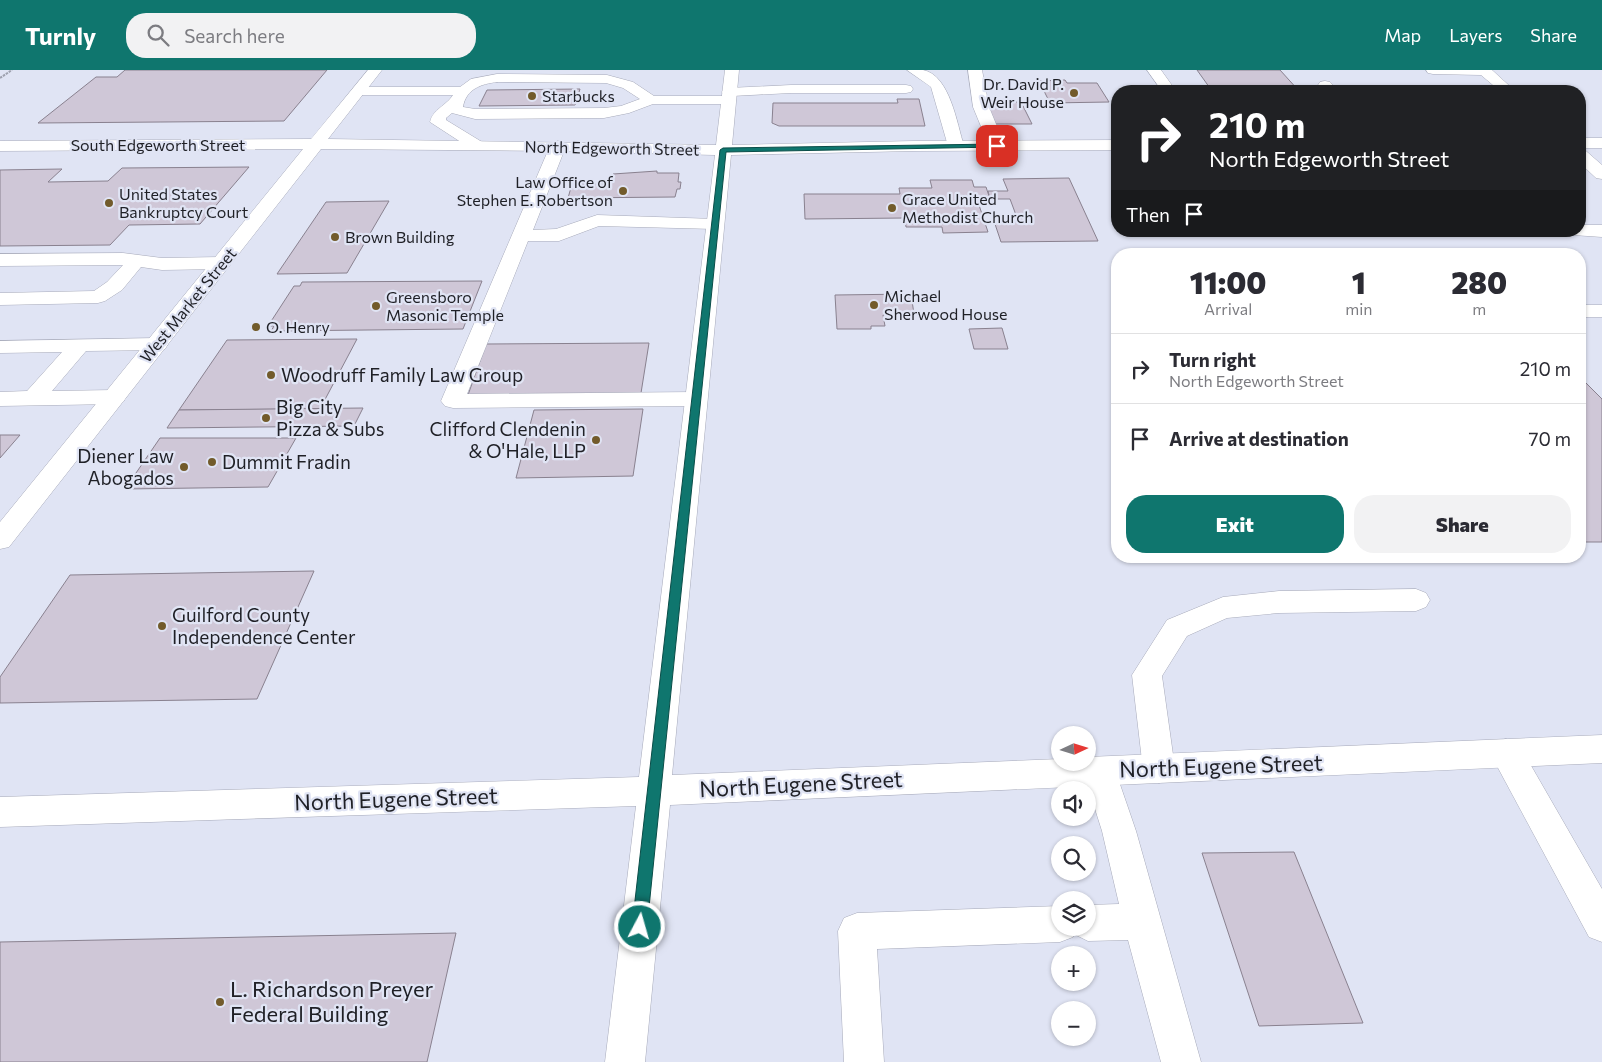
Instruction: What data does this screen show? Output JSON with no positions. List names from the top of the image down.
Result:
{
  "streets": {
    "main road": [
      "South Edgeworth Street",
      "North Edgeworth Street",
      "West Market Street",
      "North Eugene Street"
    ]
  },
  "crossings": [
    ["South Edgeworth Street", "North Edgeworth Street"],
    ["South Edgeworth Street", "West Market Street"],
    ["North Edgeworth Street", "West Market Street"]
  ],
  "places": [
    "Dr. David P. Weir House",
    "Starbucks",
    "Law Office of Stephen E. Robertson",
    "United States Bankruptcy Court",
    "Grace United Methodist Church",
    "Brown Building",
    "Michael Sherwood House",
    "Greensboro Masonic Temple",
    "O. Henry",
    "Woodruff Family Law Group",
    "Big City Pizza & Subs",
    "Clifford Clendenin & O'Hale, LLP",
    "Dummit Fradin",
    "Diener Law Abogados",
    "Guilford County Independence Center",
    "L. Richardson Preyer Federal Building"
  ],
  "north": "right",
  "page": {
    "header": "Turnly",
    "search": "Search here",
    "nav": ["Map", "Layers", "Share"],
    "turn": ["210 m", "North Edgeworth Street"],
    "then": "Then",
    "eta": [
      "11:00",
      "Arrival",
      "1",
      "min",
      "280",
      "m"
    ],
    "list": [
      {
        "name": "Turn right",
        "note": "North Edgeworth Street",
        "value": "210 m"
      },
      {
        "name": "Arrive at destination",
        "value": "70 m"
      }
    ],
    "buttons": ["Exit", "Share"],
    "map_buttons": ["+", "−"]
  }
}
